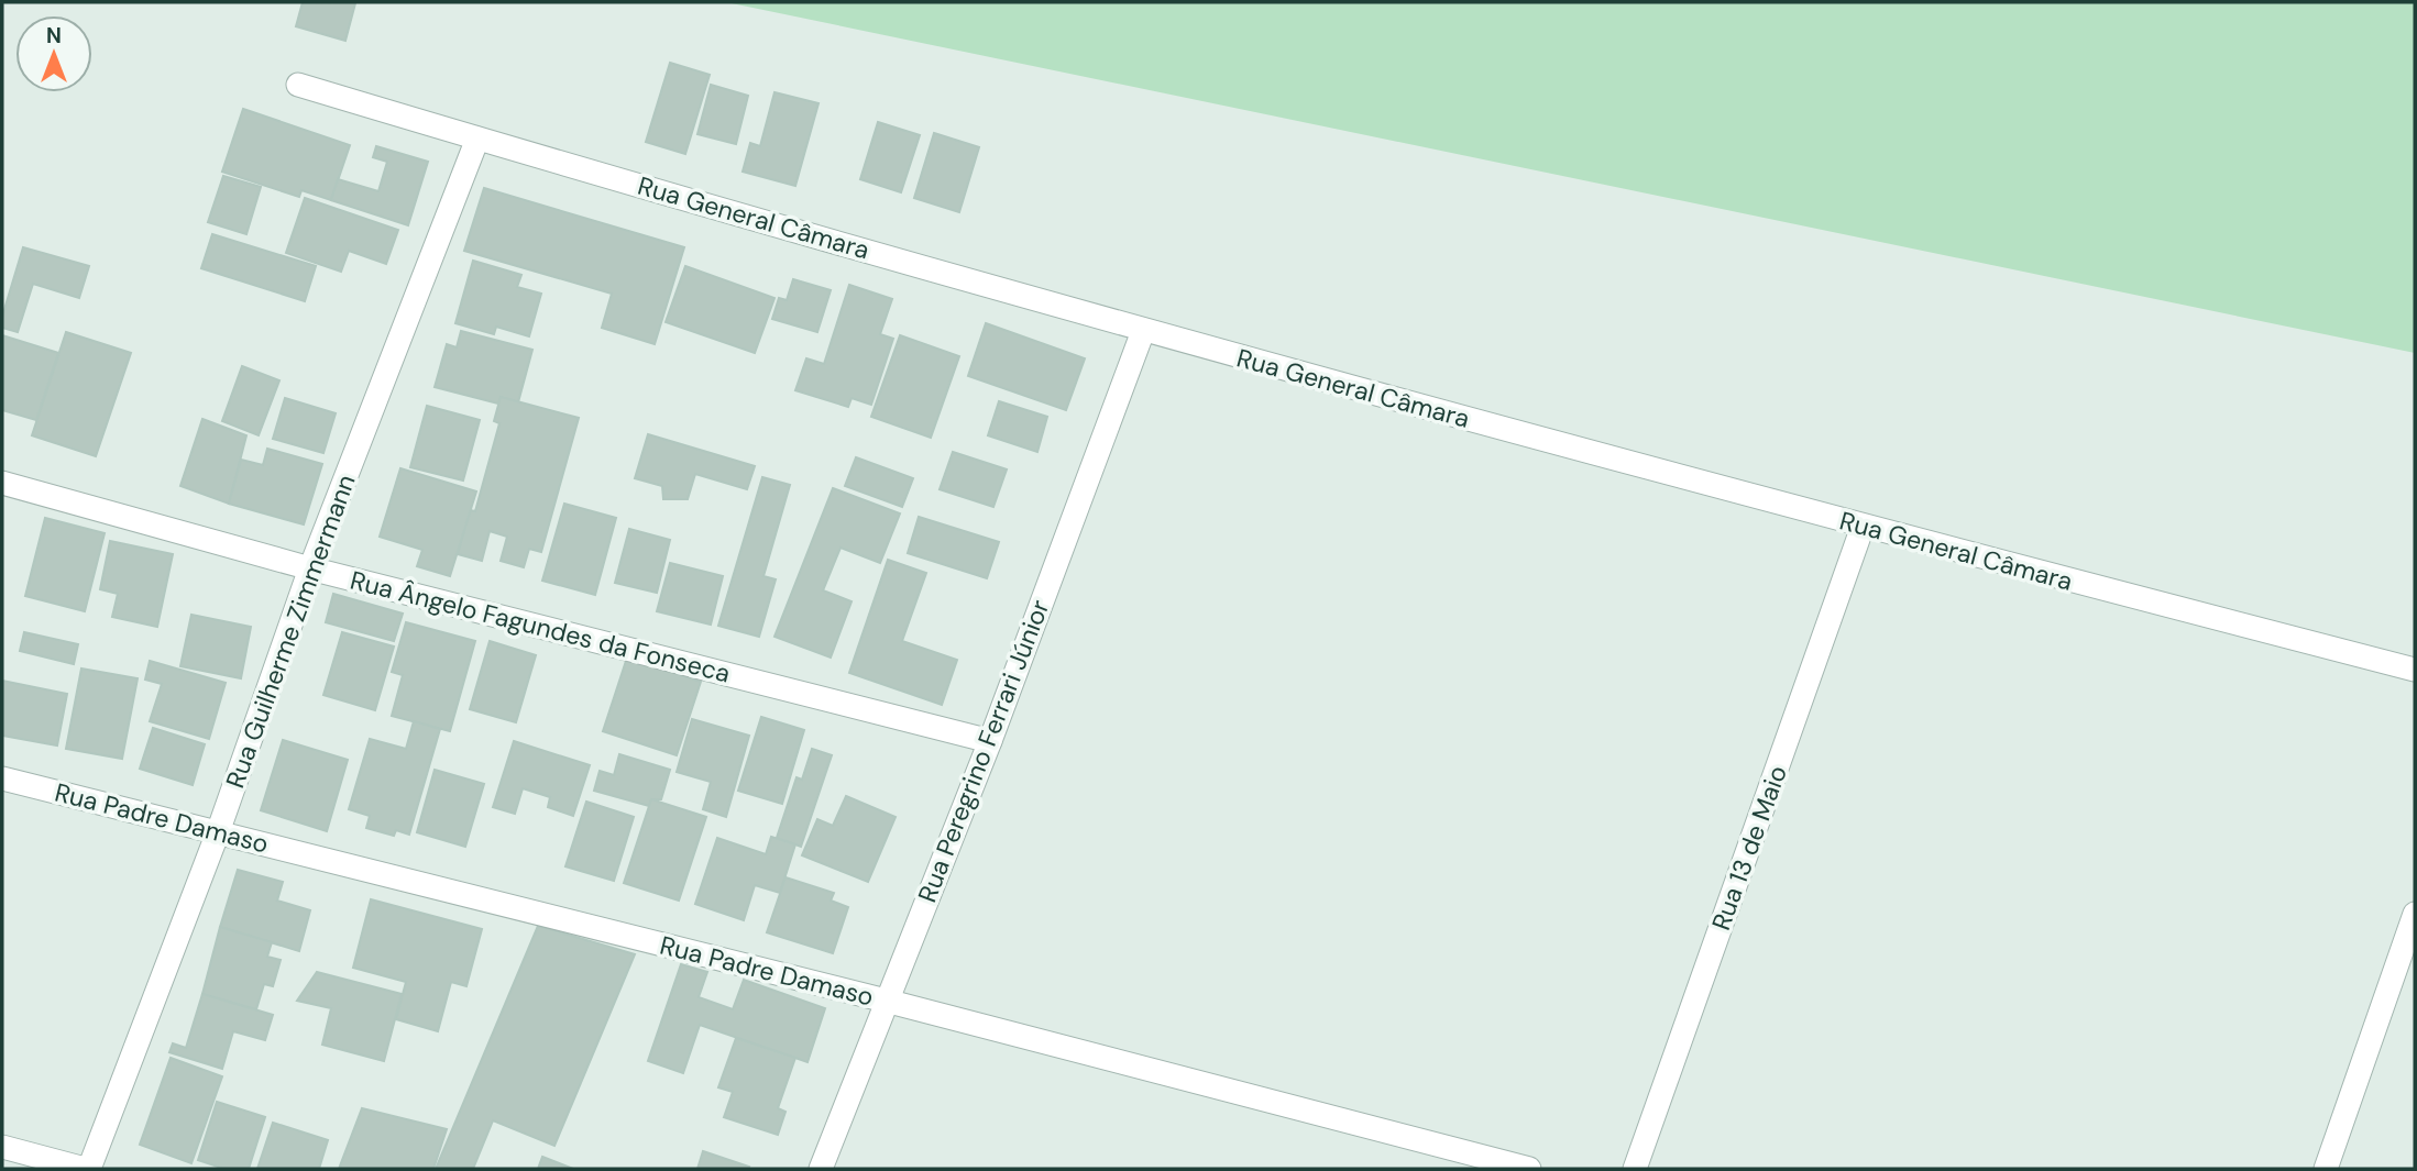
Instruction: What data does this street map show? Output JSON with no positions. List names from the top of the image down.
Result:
{
  "streets": {
    "street": [
      "Rua General Câmara",
      "Rua Ângelo Fagundes da Fonseca",
      "Rua Guilherme Zimmermann",
      "Rua Peregrino Ferrari Júnior",
      "Rua Padre Damaso",
      "Rua 13 de Maio"
    ]
  },
  "crossings": [
    ["Rua General Câmara", "Rua Guilherme Zimmermann"],
    ["Rua General Câmara", "Rua Peregrino Ferrari Júnior"],
    ["Rua General Câmara", "Rua 13 de Maio"],
    ["Rua Ângelo Fagundes da Fonseca", "Rua Guilherme Zimmermann"],
    ["Rua Ângelo Fagundes da Fonseca", "Rua Peregrino Ferrari Júnior"],
    ["Rua Guilherme Zimmermann", "Rua Padre Damaso"],
    ["Rua Peregrino Ferrari Júnior", "Rua Padre Damaso"]
  ],
  "north": "top"
}
